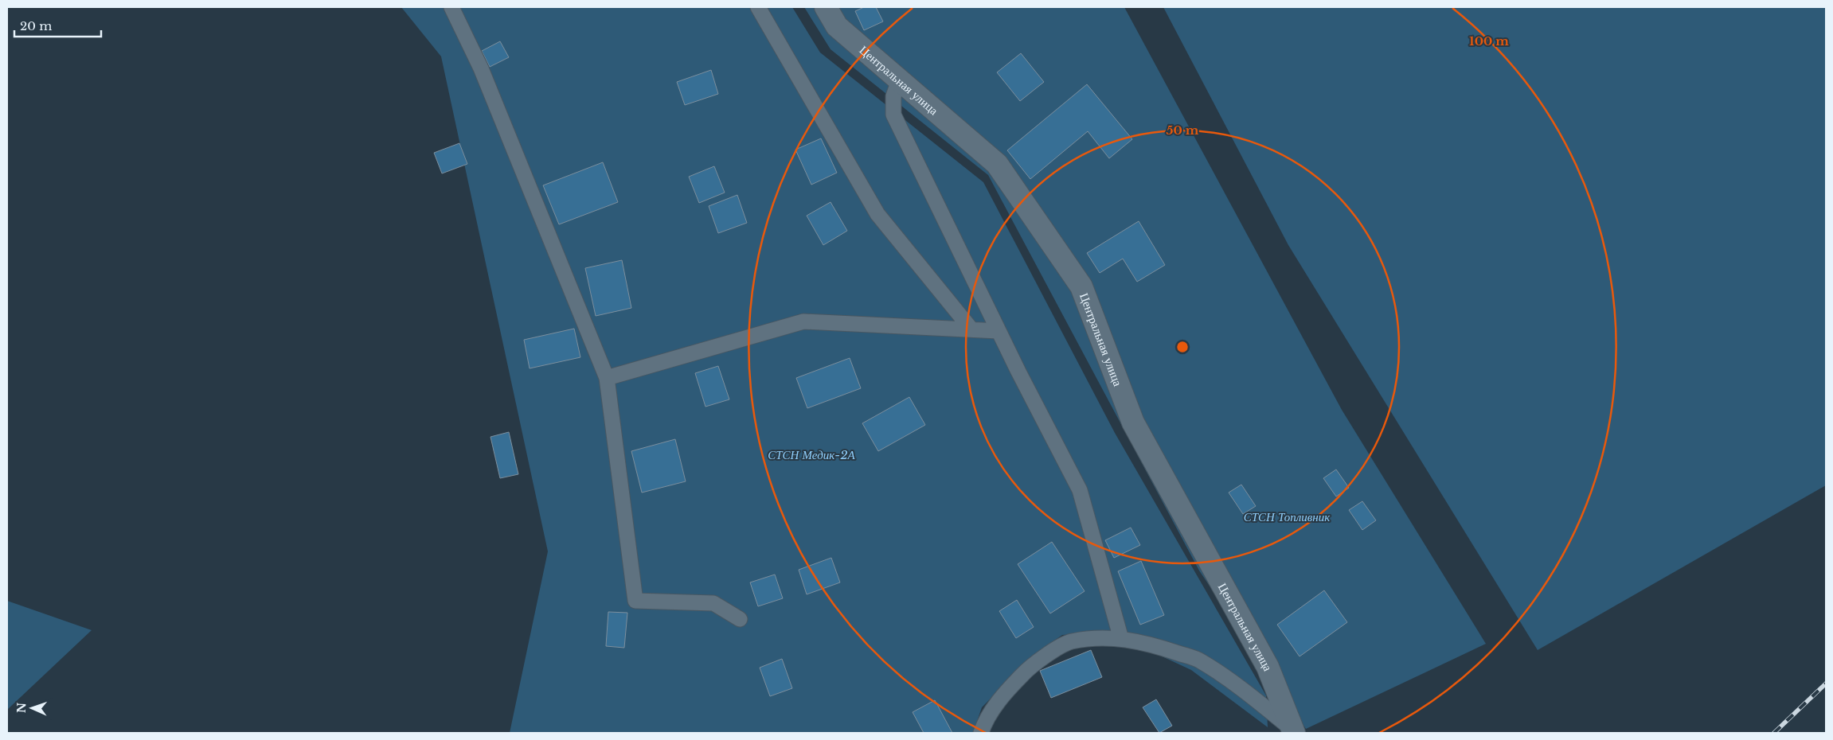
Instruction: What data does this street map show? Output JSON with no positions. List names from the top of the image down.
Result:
{
  "streets": {
    "street": ["Центральная улица"]
  },
  "parks": ["СТСН Медик-2А", "СТСН Топливник"],
  "scale_bar": "20 m",
  "north": "left",
  "rings": ["100 m", "50 m"]
}
